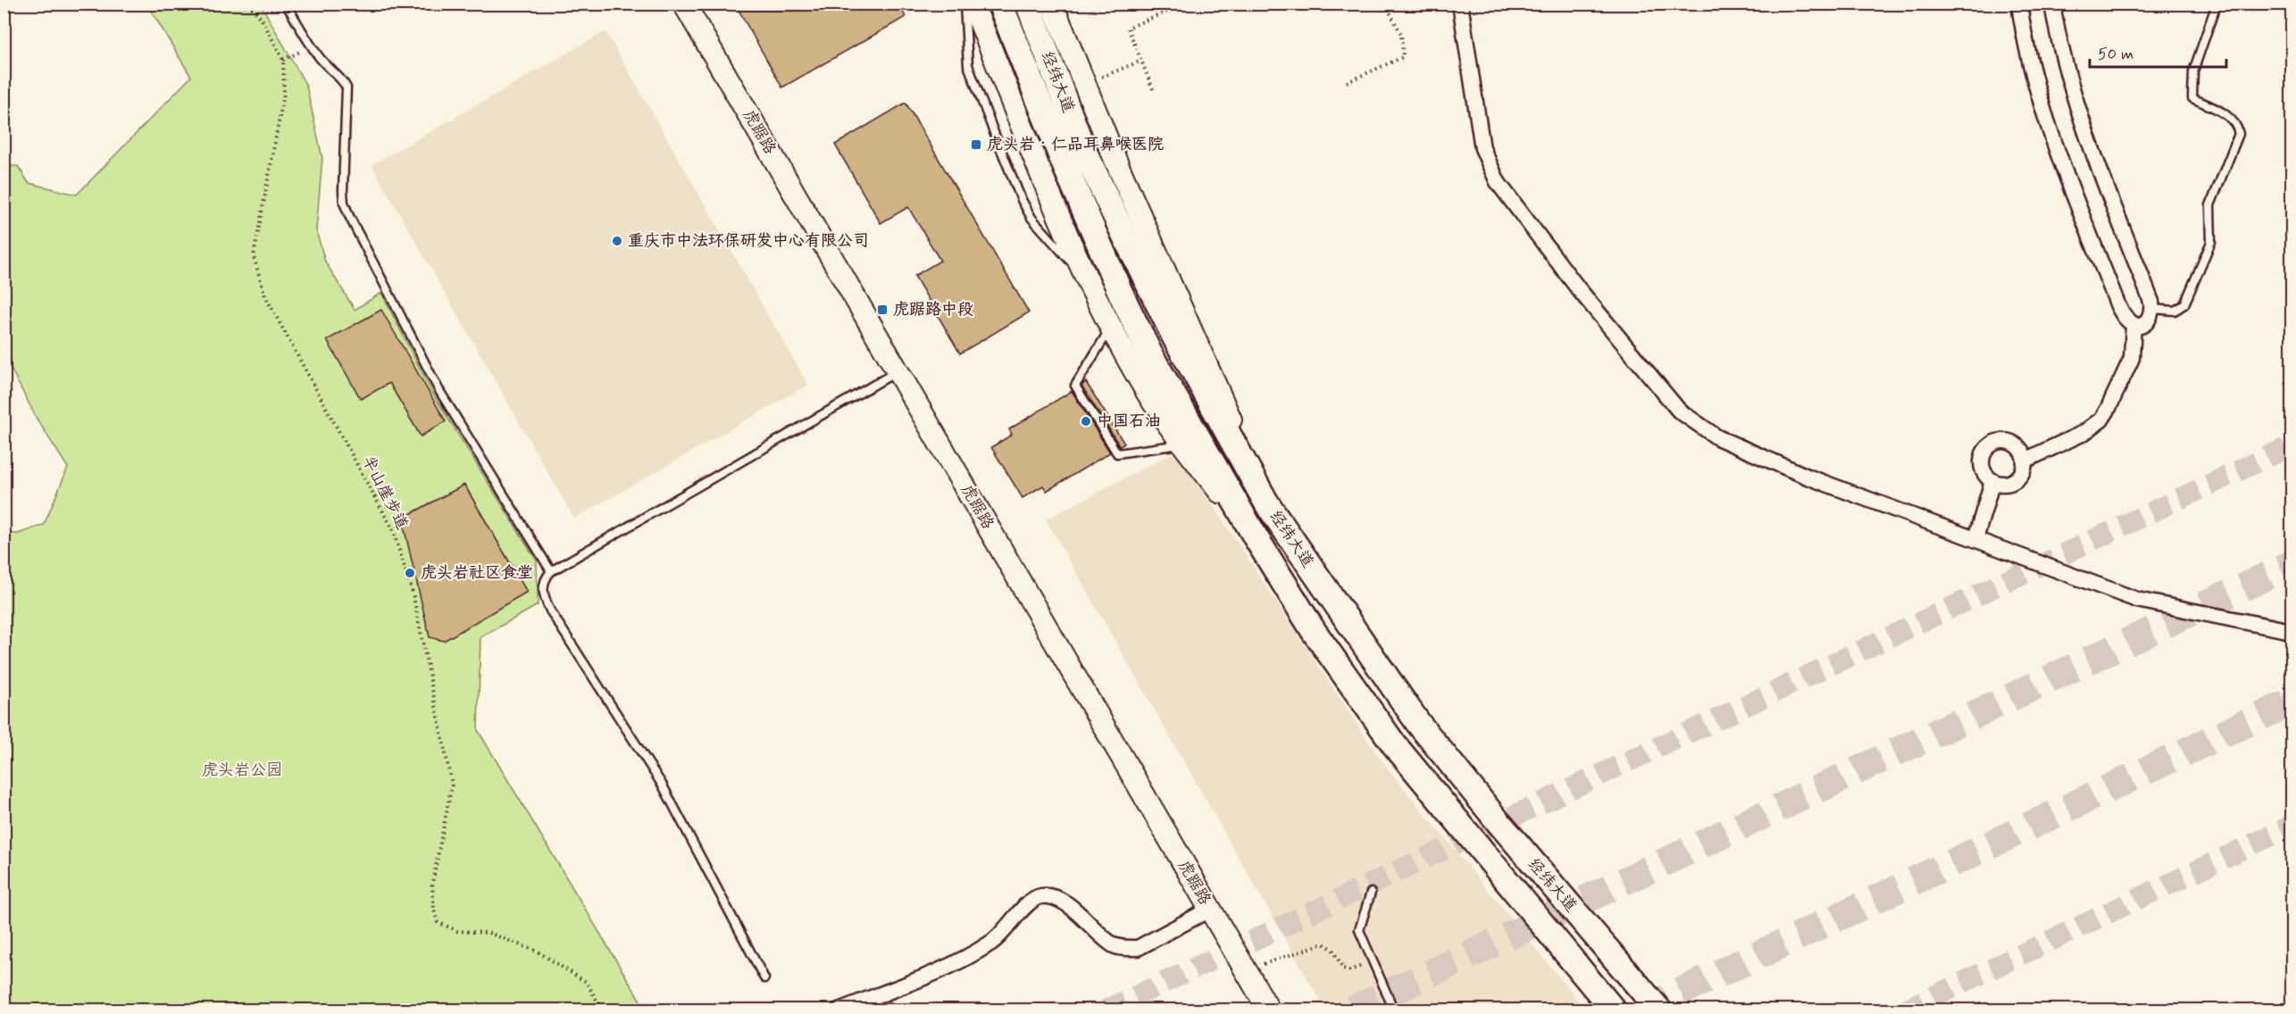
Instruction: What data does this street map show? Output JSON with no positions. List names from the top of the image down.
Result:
{
  "streets": {
    "main road": ["经纬大道"],
    "street": ["虎踞路"],
    "path": ["半山崖步道"]
  },
  "parks": ["虎头岩公园"],
  "places": {
    "transit": ["虎头岩‧仁品耳鼻喉医院", "虎踞路中段"],
    "other": ["重庆市中法环保研发中心有限公司", "中国石油", "虎头岩社区食堂"]
  },
  "scale_bar": "50 m"
}
